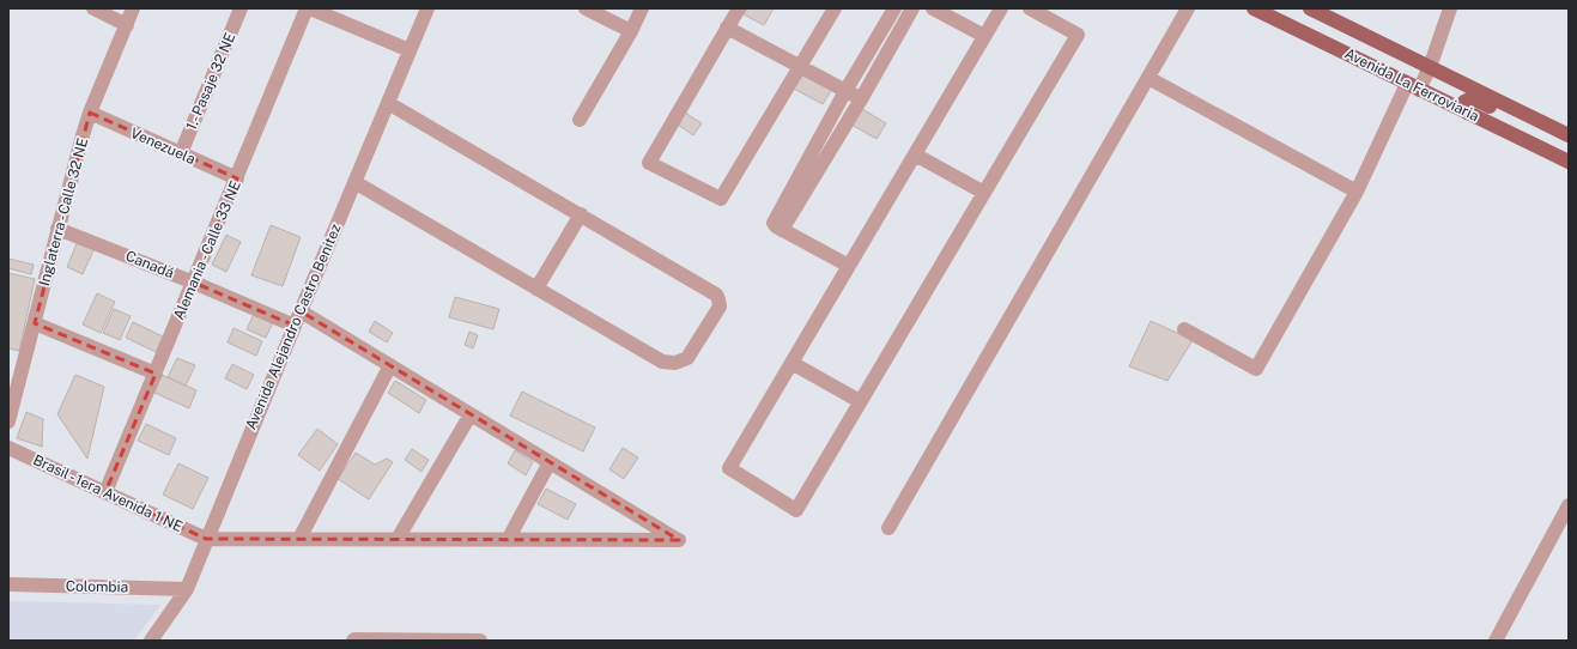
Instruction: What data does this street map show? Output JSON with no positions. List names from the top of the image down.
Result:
{
  "streets": {
    "main road": ["Avenida La Ferroviaria"],
    "street": [
      "1.- Pasaje 32 NE",
      "Venezuela",
      "Inglaterra - Calle 32 NE",
      "Alemania - Calle 33 NE",
      "Canadá",
      "Avenida Alejandro Castro Benitez",
      "Brasil - 1era Avenida 1 NE",
      "Colombia"
    ]
  },
  "crossings": [
    ["1.- Pasaje 32 NE", "Venezuela"],
    ["Venezuela", "Inglaterra - Calle 32 NE"],
    ["Venezuela", "Alemania - Calle 33 NE"],
    ["Inglaterra - Calle 32 NE", "Canadá"],
    ["Alemania - Calle 33 NE", "Canadá"],
    ["Alemania - Calle 33 NE", "Brasil - 1era Avenida 1 NE"],
    ["Canadá", "Avenida Alejandro Castro Benitez"],
    ["Avenida Alejandro Castro Benitez", "Brasil - 1era Avenida 1 NE"],
    ["Avenida Alejandro Castro Benitez", "Colombia"]
  ]
}
